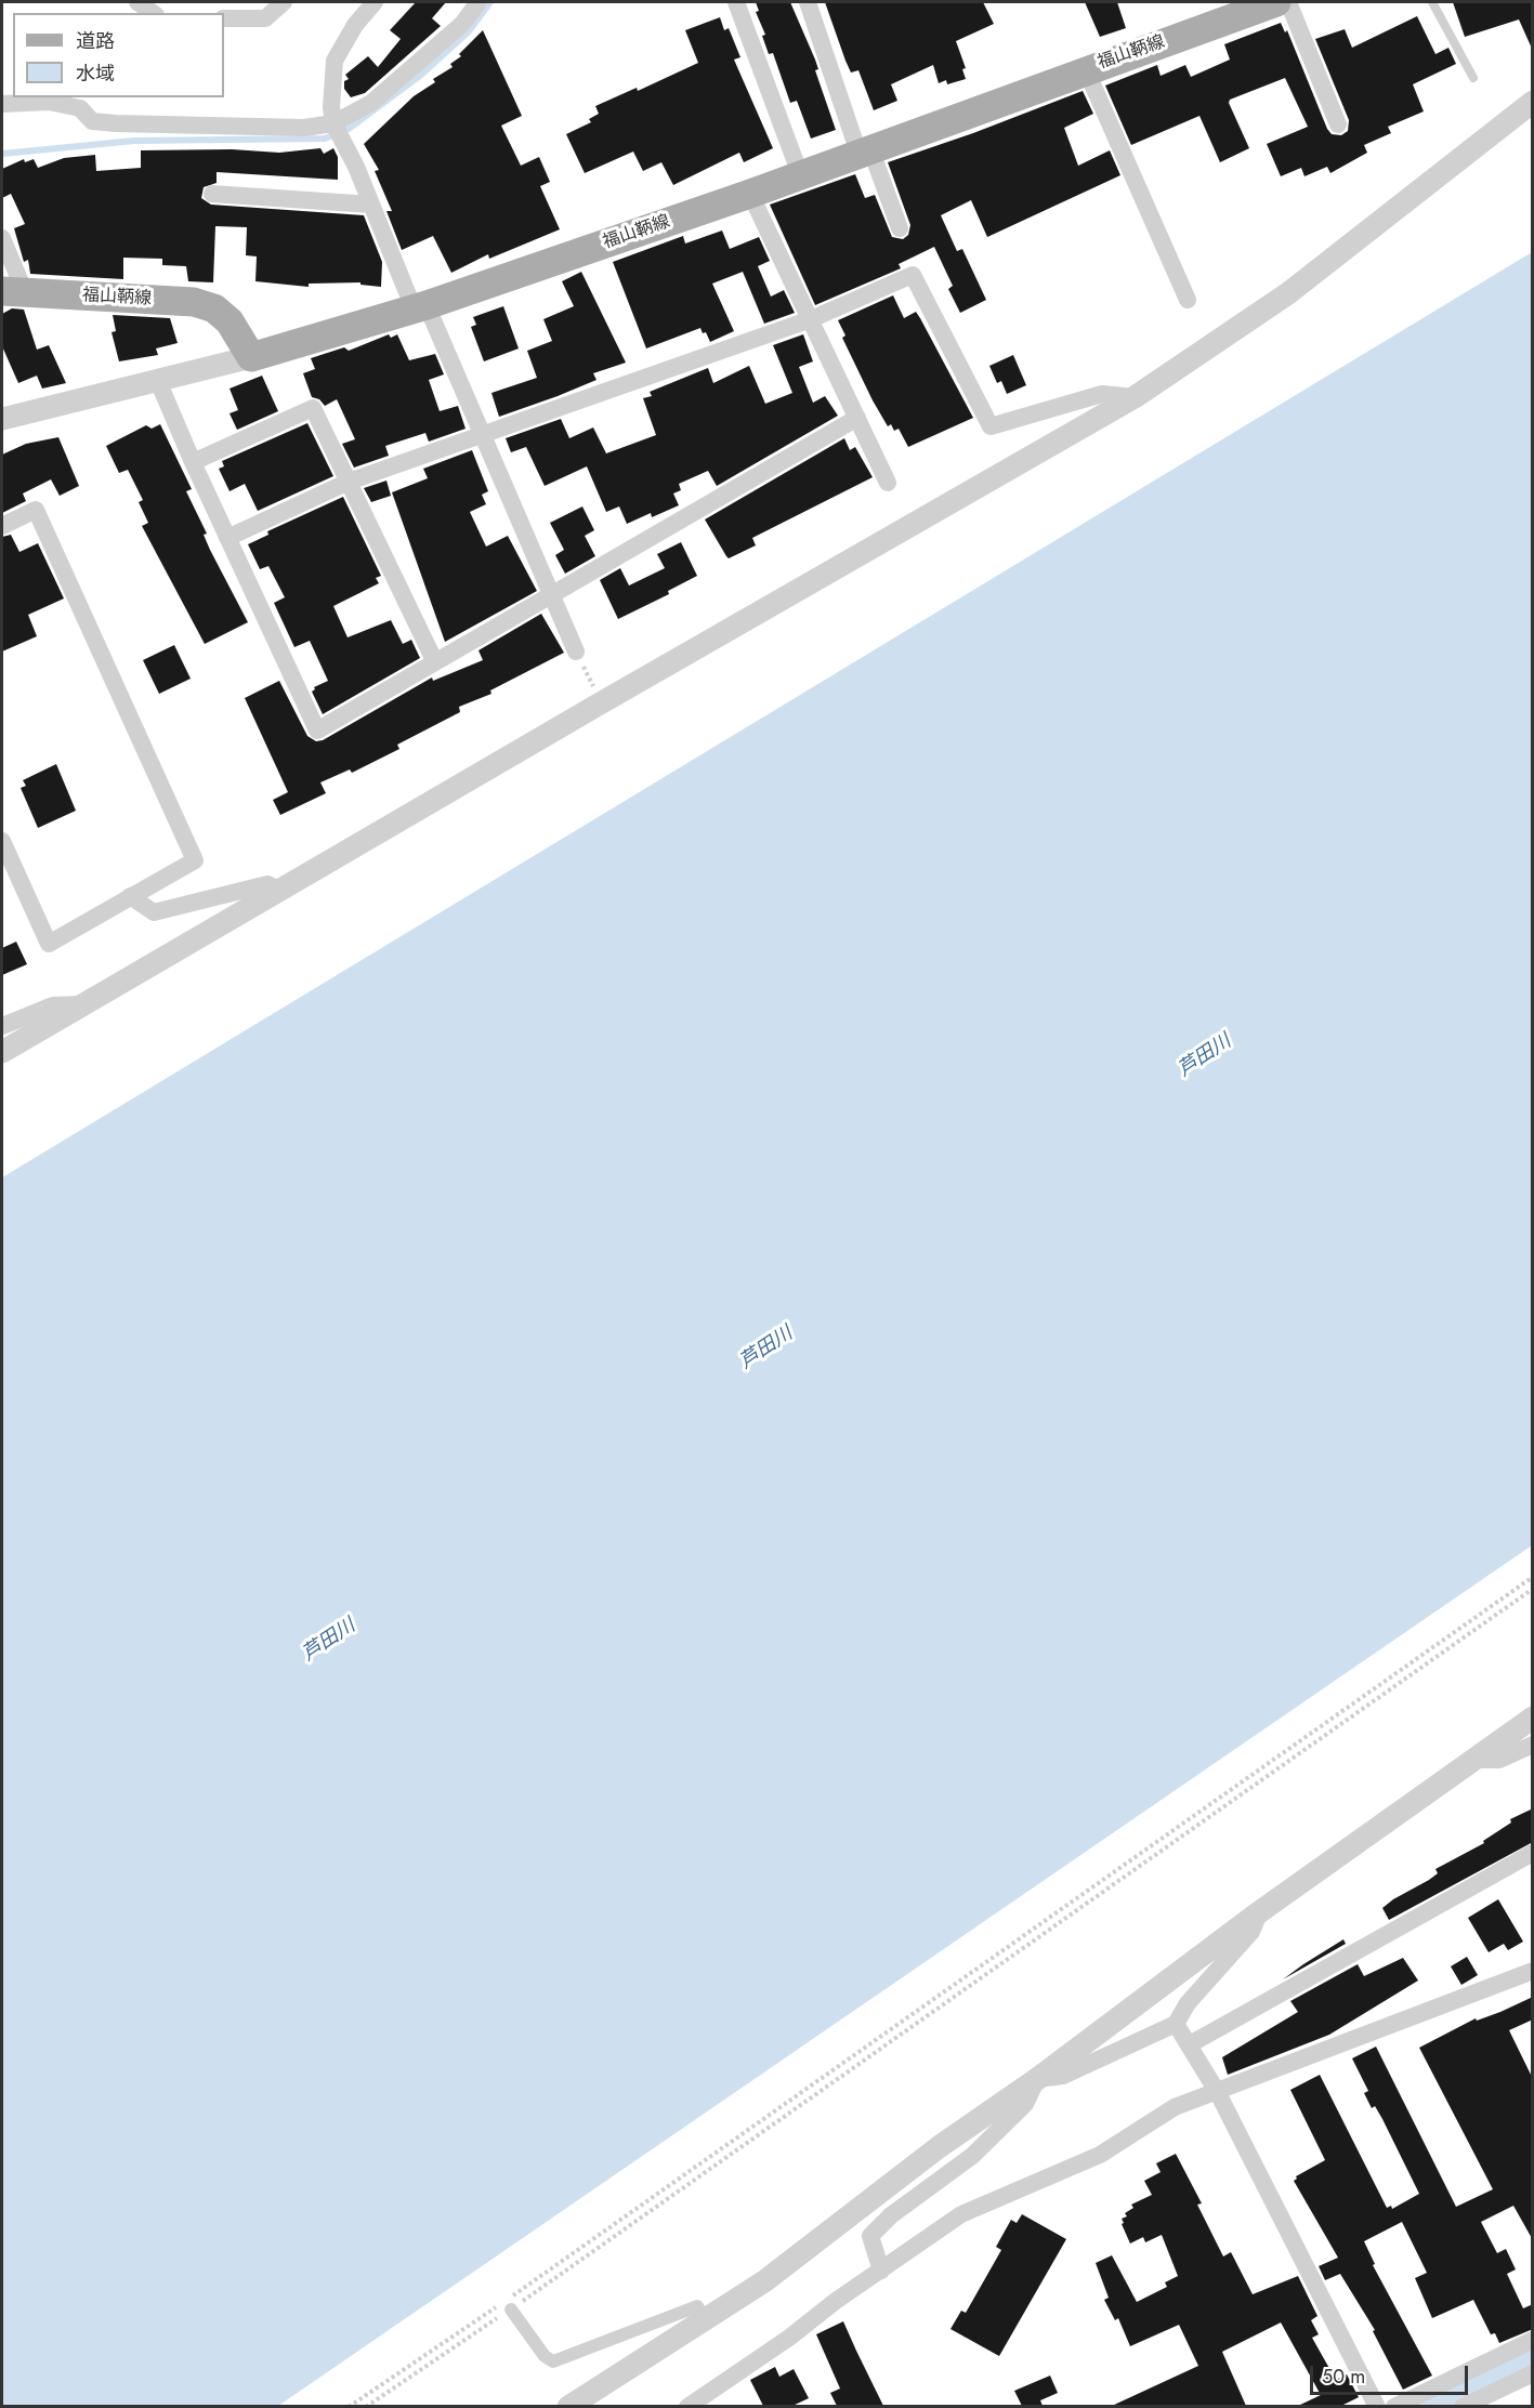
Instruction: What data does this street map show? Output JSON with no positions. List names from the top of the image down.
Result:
{
  "streets": {
    "main road": ["福山鞆線"]
  },
  "water": ["芦田川"],
  "legend": ["道路", "水域"],
  "scale_bar": "50 m"
}
